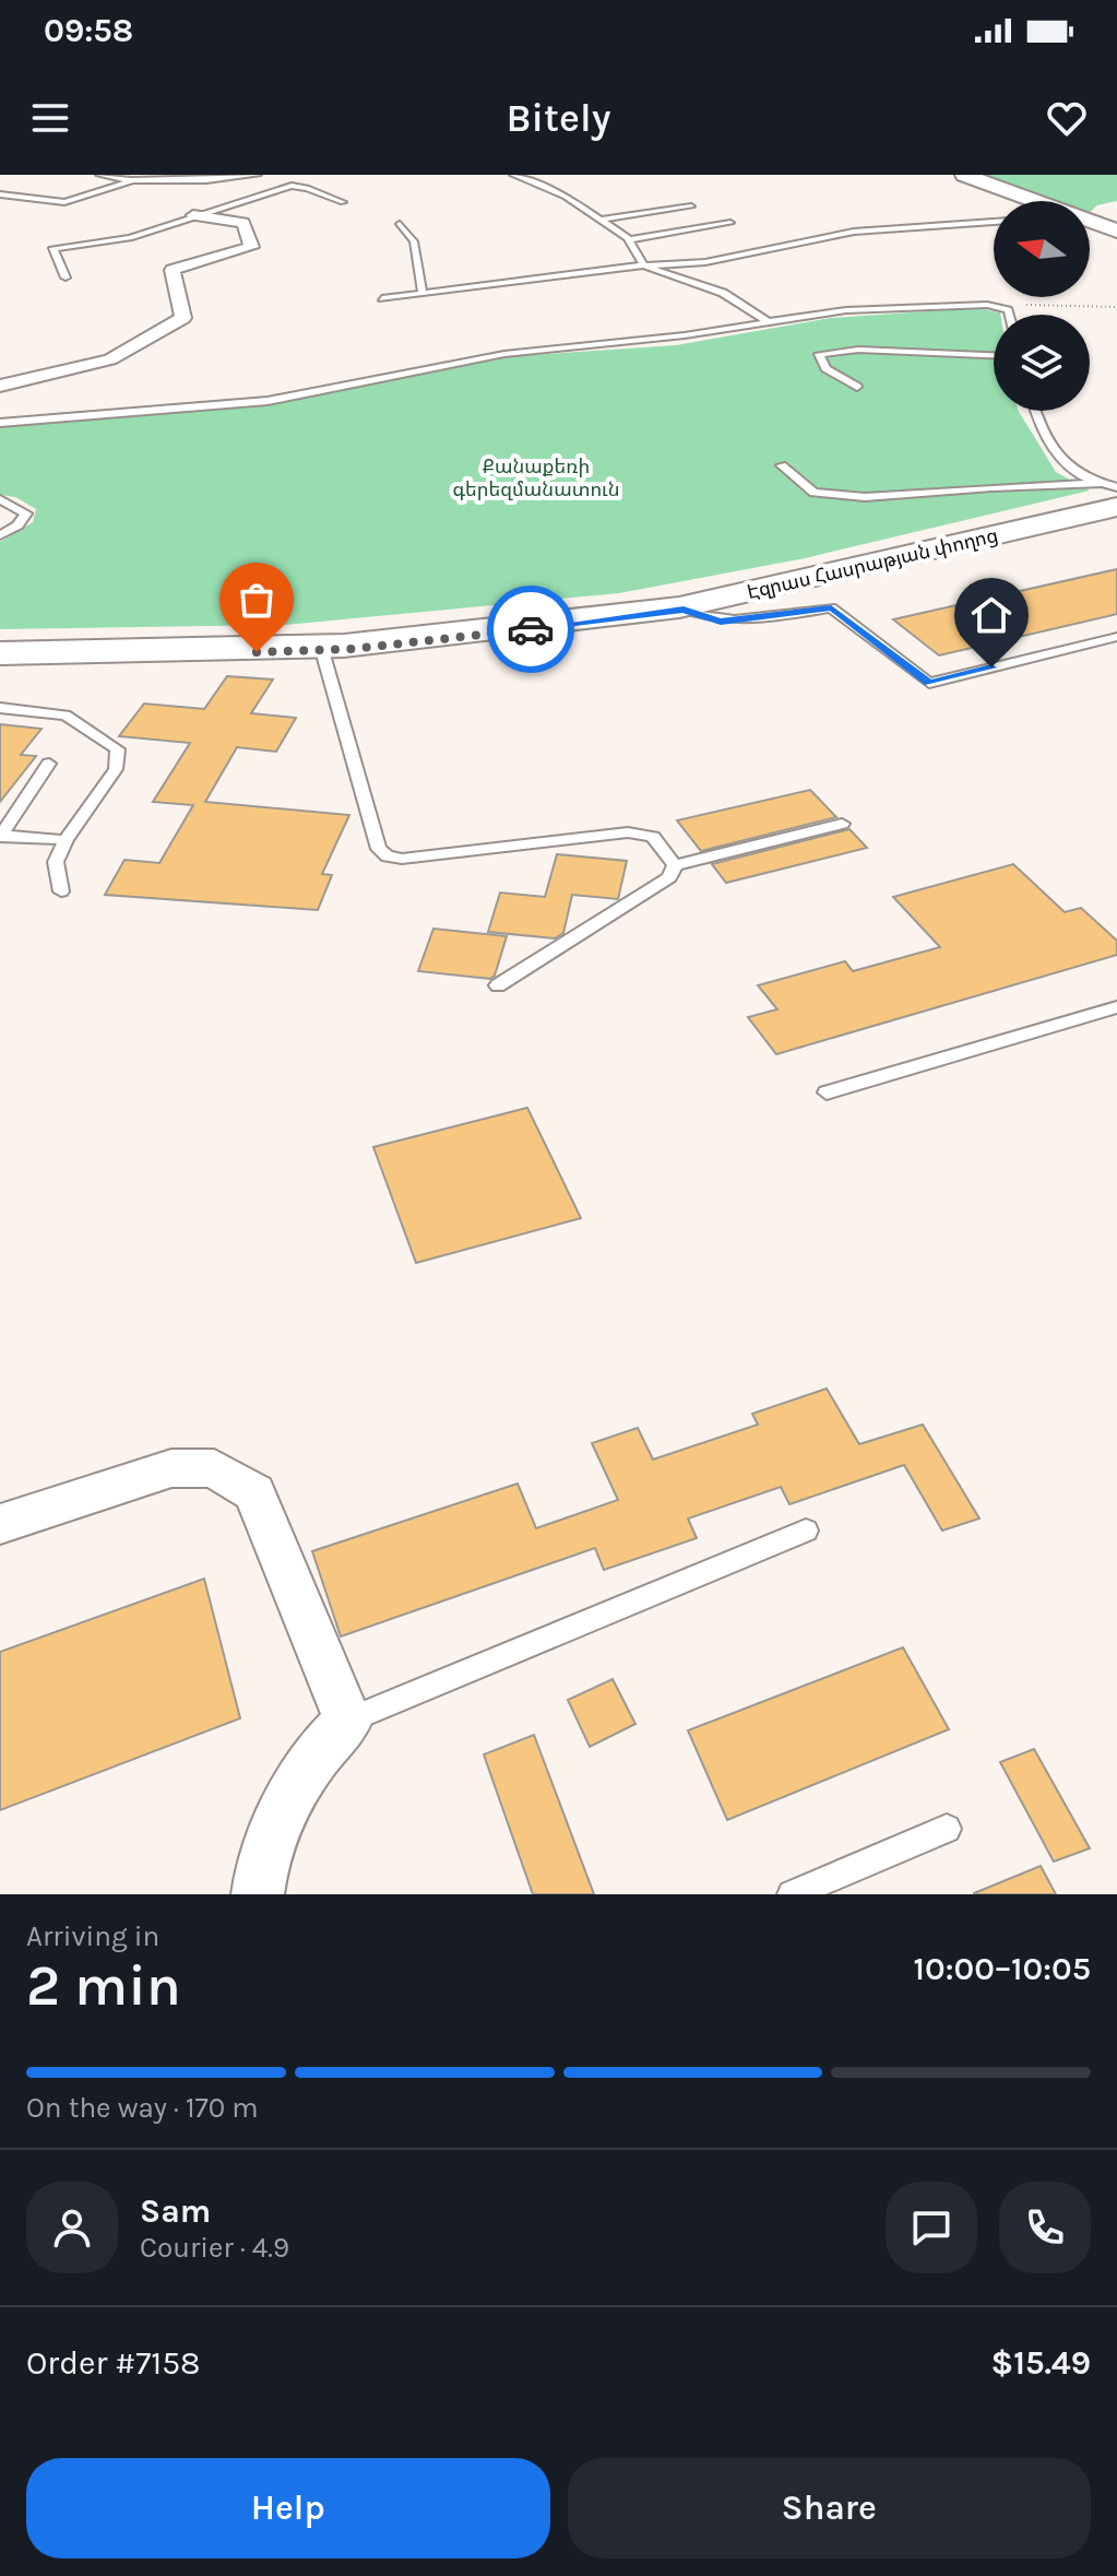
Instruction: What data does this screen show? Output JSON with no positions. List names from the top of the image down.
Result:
{
  "streets": {
    "street": ["Էզրաս Հասրաթյան փողոց"]
  },
  "parks": ["Քանաքեռի գերեզմանատուն"],
  "north": "left",
  "page": {
    "status": "09:58",
    "header": "Bitely",
    "heading": ["2 min", "Arriving in", "10:00–10:05"],
    "panel": [
      "Sam",
      "Courier · 4.9",
      "Order #7158",
      "$15.49"
    ],
    "bar": "On the way · 170 m",
    "buttons": ["Help", "Share"]
  }
}
